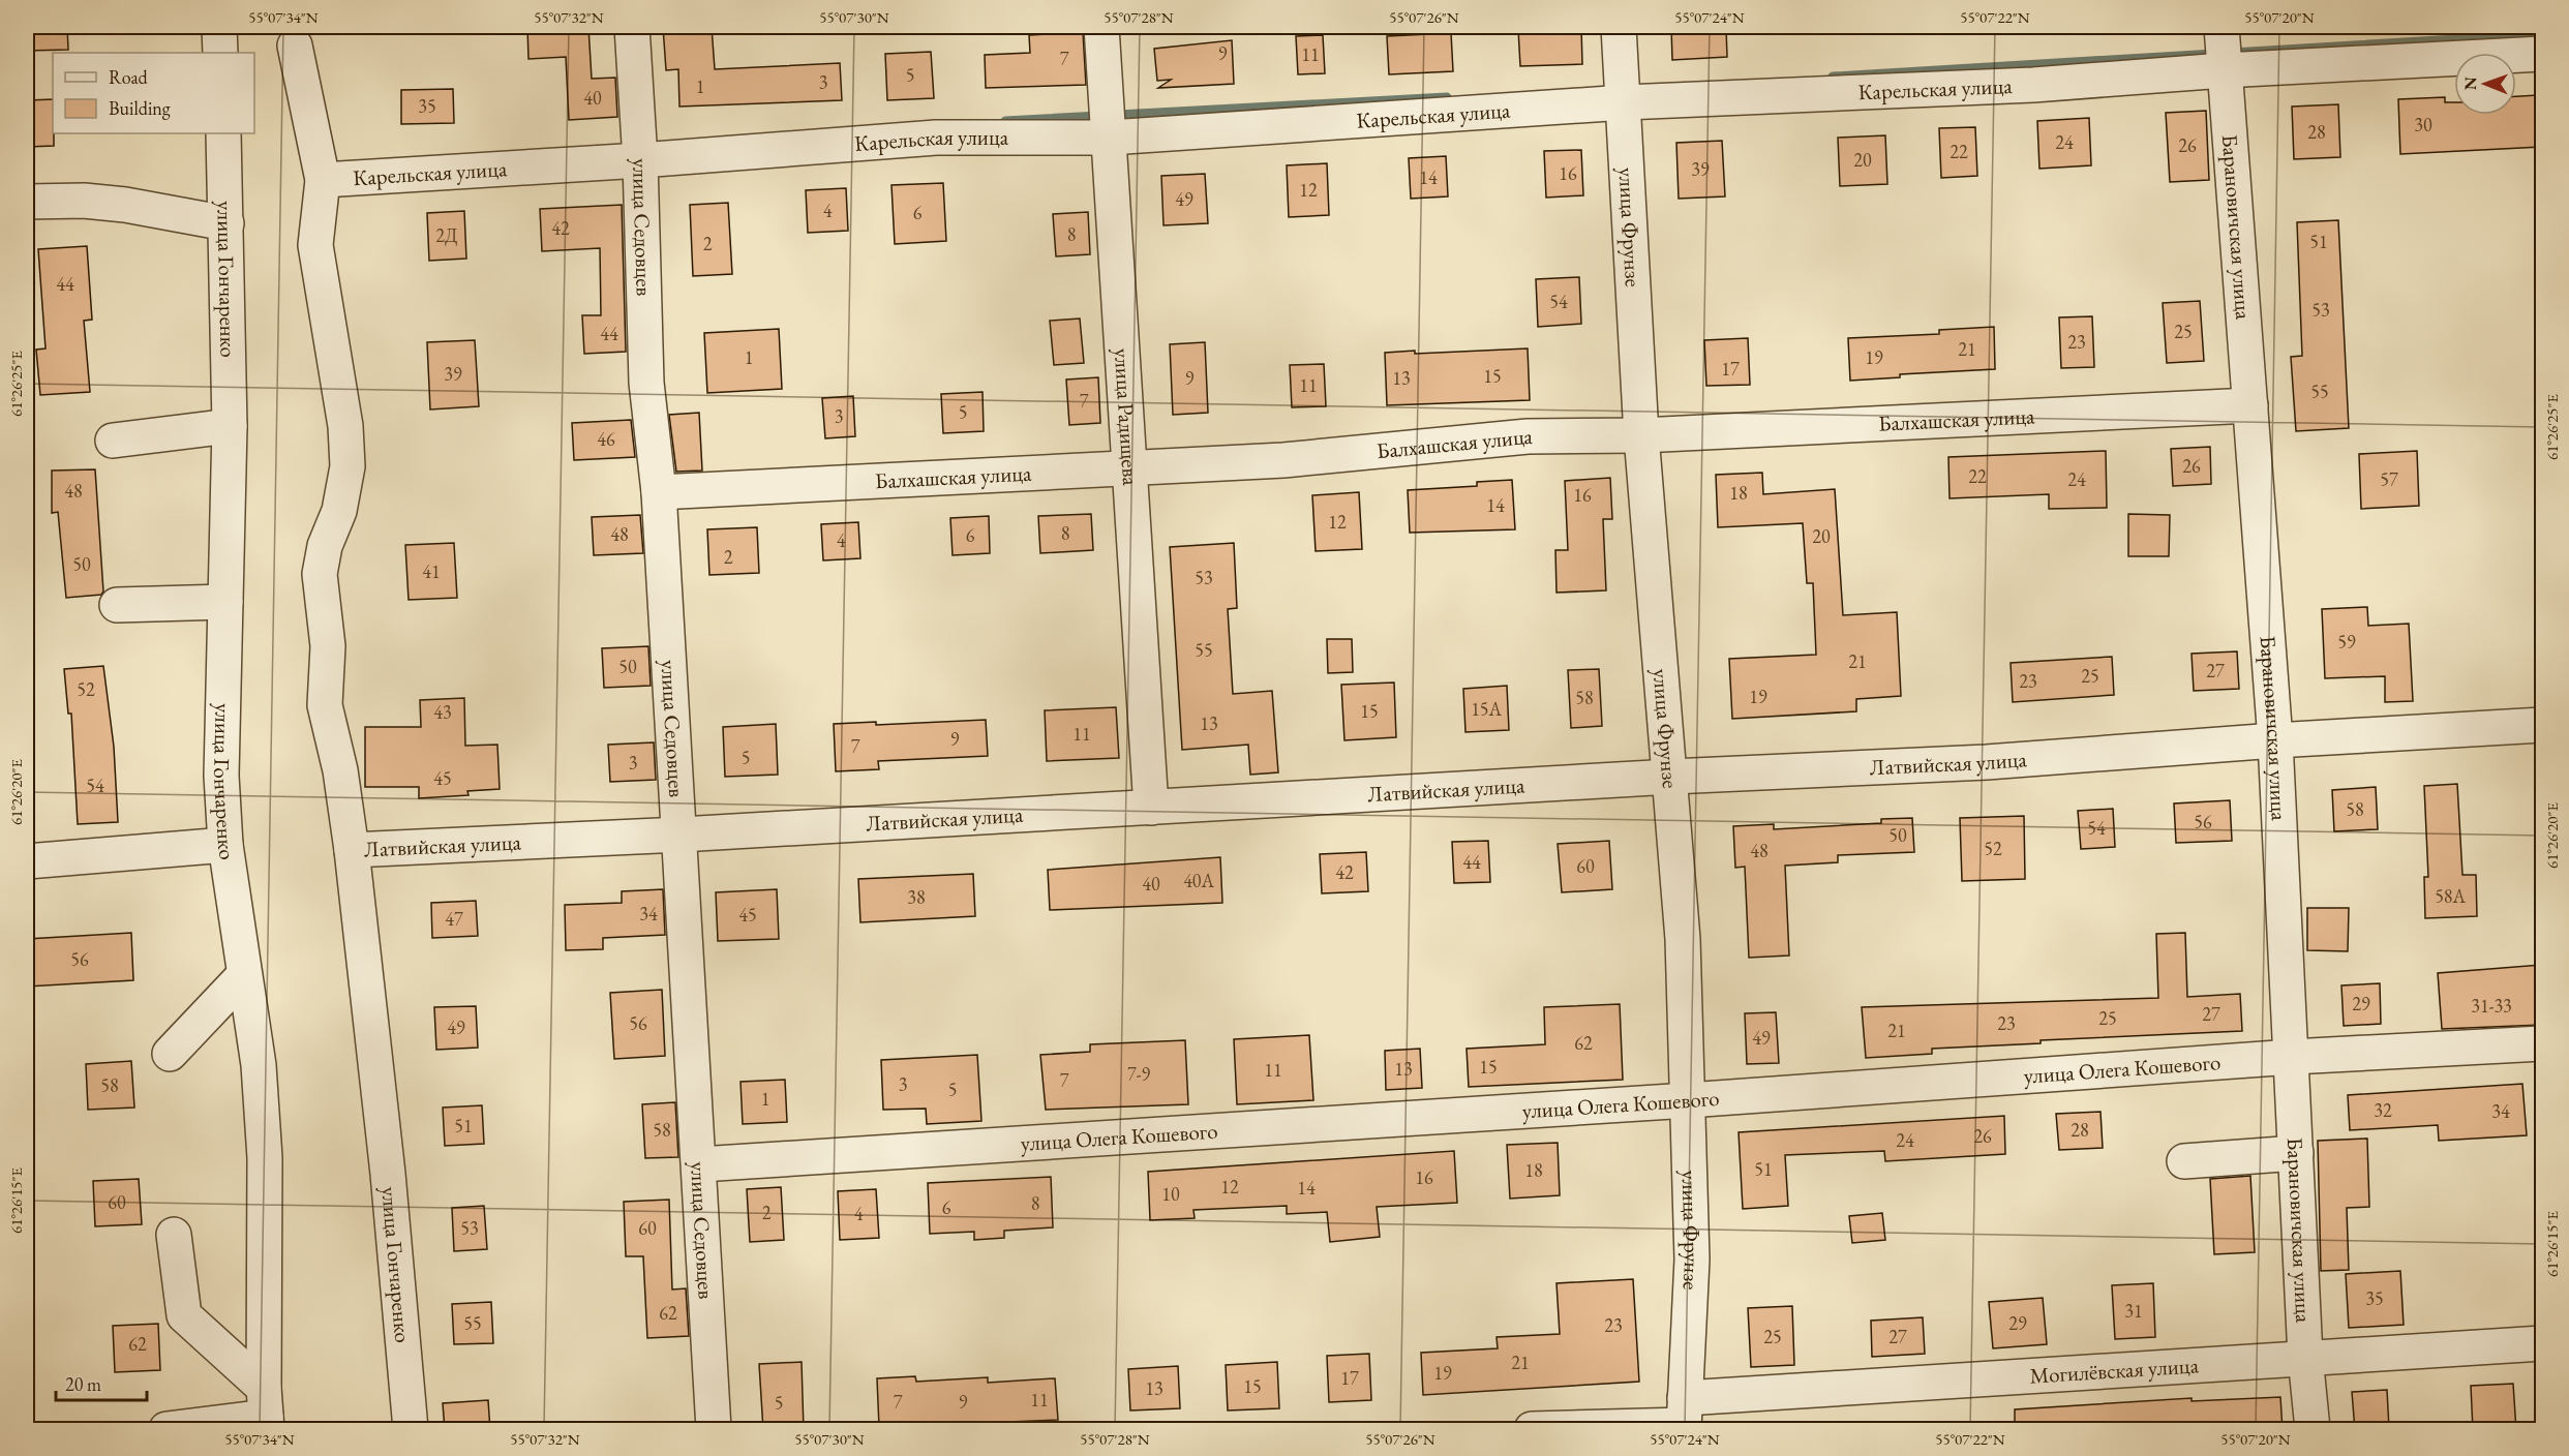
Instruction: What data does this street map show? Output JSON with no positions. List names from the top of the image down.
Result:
{
  "streets": {
    "street": [
      "Карельская улица",
      "улица Седовцев",
      "улица Фрунзе",
      "Барановичская улица",
      "улица Гончаренко",
      "улица Радищева",
      "Балхашская улица",
      "Латвийская улица",
      "улица Олега Кошевого",
      "Могилёвская улица"
    ]
  },
  "crossings": [
    ["Карельская улица", "улица Седовцев"],
    ["Карельская улица", "улица Фрунзе"],
    ["Карельская улица", "Барановичская улица"],
    ["Карельская улица", "улица Гончаренко"],
    ["Карельская улица", "улица Радищева"],
    ["улица Седовцев", "Балхашская улица"],
    ["улица Седовцев", "Латвийская улица"],
    ["улица Седовцев", "улица Олега Кошевого"],
    ["улица Фрунзе", "Балхашская улица"],
    ["улица Фрунзе", "Латвийская улица"],
    ["улица Фрунзе", "улица Олега Кошевого"],
    ["улица Фрунзе", "Могилёвская улица"],
    ["Барановичская улица", "Балхашская улица"],
    ["Барановичская улица", "Латвийская улица"],
    ["Барановичская улица", "улица Олега Кошевого"],
    ["Барановичская улица", "Могилёвская улица"],
    ["улица Гончаренко", "Латвийская улица"],
    ["улица Радищева", "Балхашская улица"],
    ["улица Радищева", "Латвийская улица"]
  ],
  "house_numbers": [
    "9",
    "11",
    "7",
    "5",
    "3",
    "1",
    "40",
    "35",
    "30",
    "28",
    "24",
    "26",
    "22",
    "20",
    "39",
    "16",
    "14",
    "12",
    "49",
    "4",
    "6",
    "42",
    "8",
    "2Д",
    "51",
    "2",
    "44",
    "54",
    "53",
    "25",
    "44",
    "23",
    "21",
    "1",
    "19",
    "17",
    "39",
    "15",
    "9",
    "13",
    "11",
    "55",
    "7",
    "5",
    "3",
    "46",
    "26",
    "22",
    "24",
    "57",
    "48",
    "18",
    "16",
    "14",
    "12",
    "8",
    "48",
    "6",
    "20",
    "4",
    "2",
    "50",
    "41",
    "53",
    "59",
    "55",
    "21",
    "50",
    "27",
    "25",
    "23",
    "52",
    "19",
    "58",
    "15А",
    "15",
    "43",
    "13",
    "11",
    "9",
    "7",
    "5",
    "3",
    "45",
    "54",
    "58",
    "56",
    "54",
    "50",
    "52",
    "48",
    "44",
    "60",
    "42",
    "40А",
    "40",
    "58А",
    "38",
    "34",
    "45",
    "47",
    "56",
    "29",
    "31-33",
    "27",
    "25",
    "56",
    "23",
    "49",
    "21",
    "49",
    "62",
    "15",
    "13",
    "11",
    "7-9",
    "7",
    "3",
    "58",
    "5",
    "1",
    "32",
    "34",
    "51",
    "58",
    "28",
    "26",
    "24",
    "51",
    "18",
    "16",
    "12",
    "14",
    "10",
    "60",
    "8",
    "6",
    "2",
    "4",
    "53",
    "60",
    "35",
    "31",
    "62",
    "55",
    "29",
    "23",
    "25",
    "27",
    "62",
    "21",
    "19",
    "17",
    "15",
    "13",
    "11",
    "7",
    "9",
    "5"
  ],
  "legend": ["Road", "Building"],
  "scale_bar": "20 m",
  "north": "left",
  "coordinates": [
    "55°07'34\"N",
    "55°07'32\"N",
    "55°07'30\"N",
    "55°07'28\"N",
    "55°07'26\"N",
    "55°07'24\"N",
    "55°07'22\"N",
    "55°07'20\"N",
    "61°26'25\"E",
    "61°26'20\"E",
    "61°26'15\"E"
  ]
}
